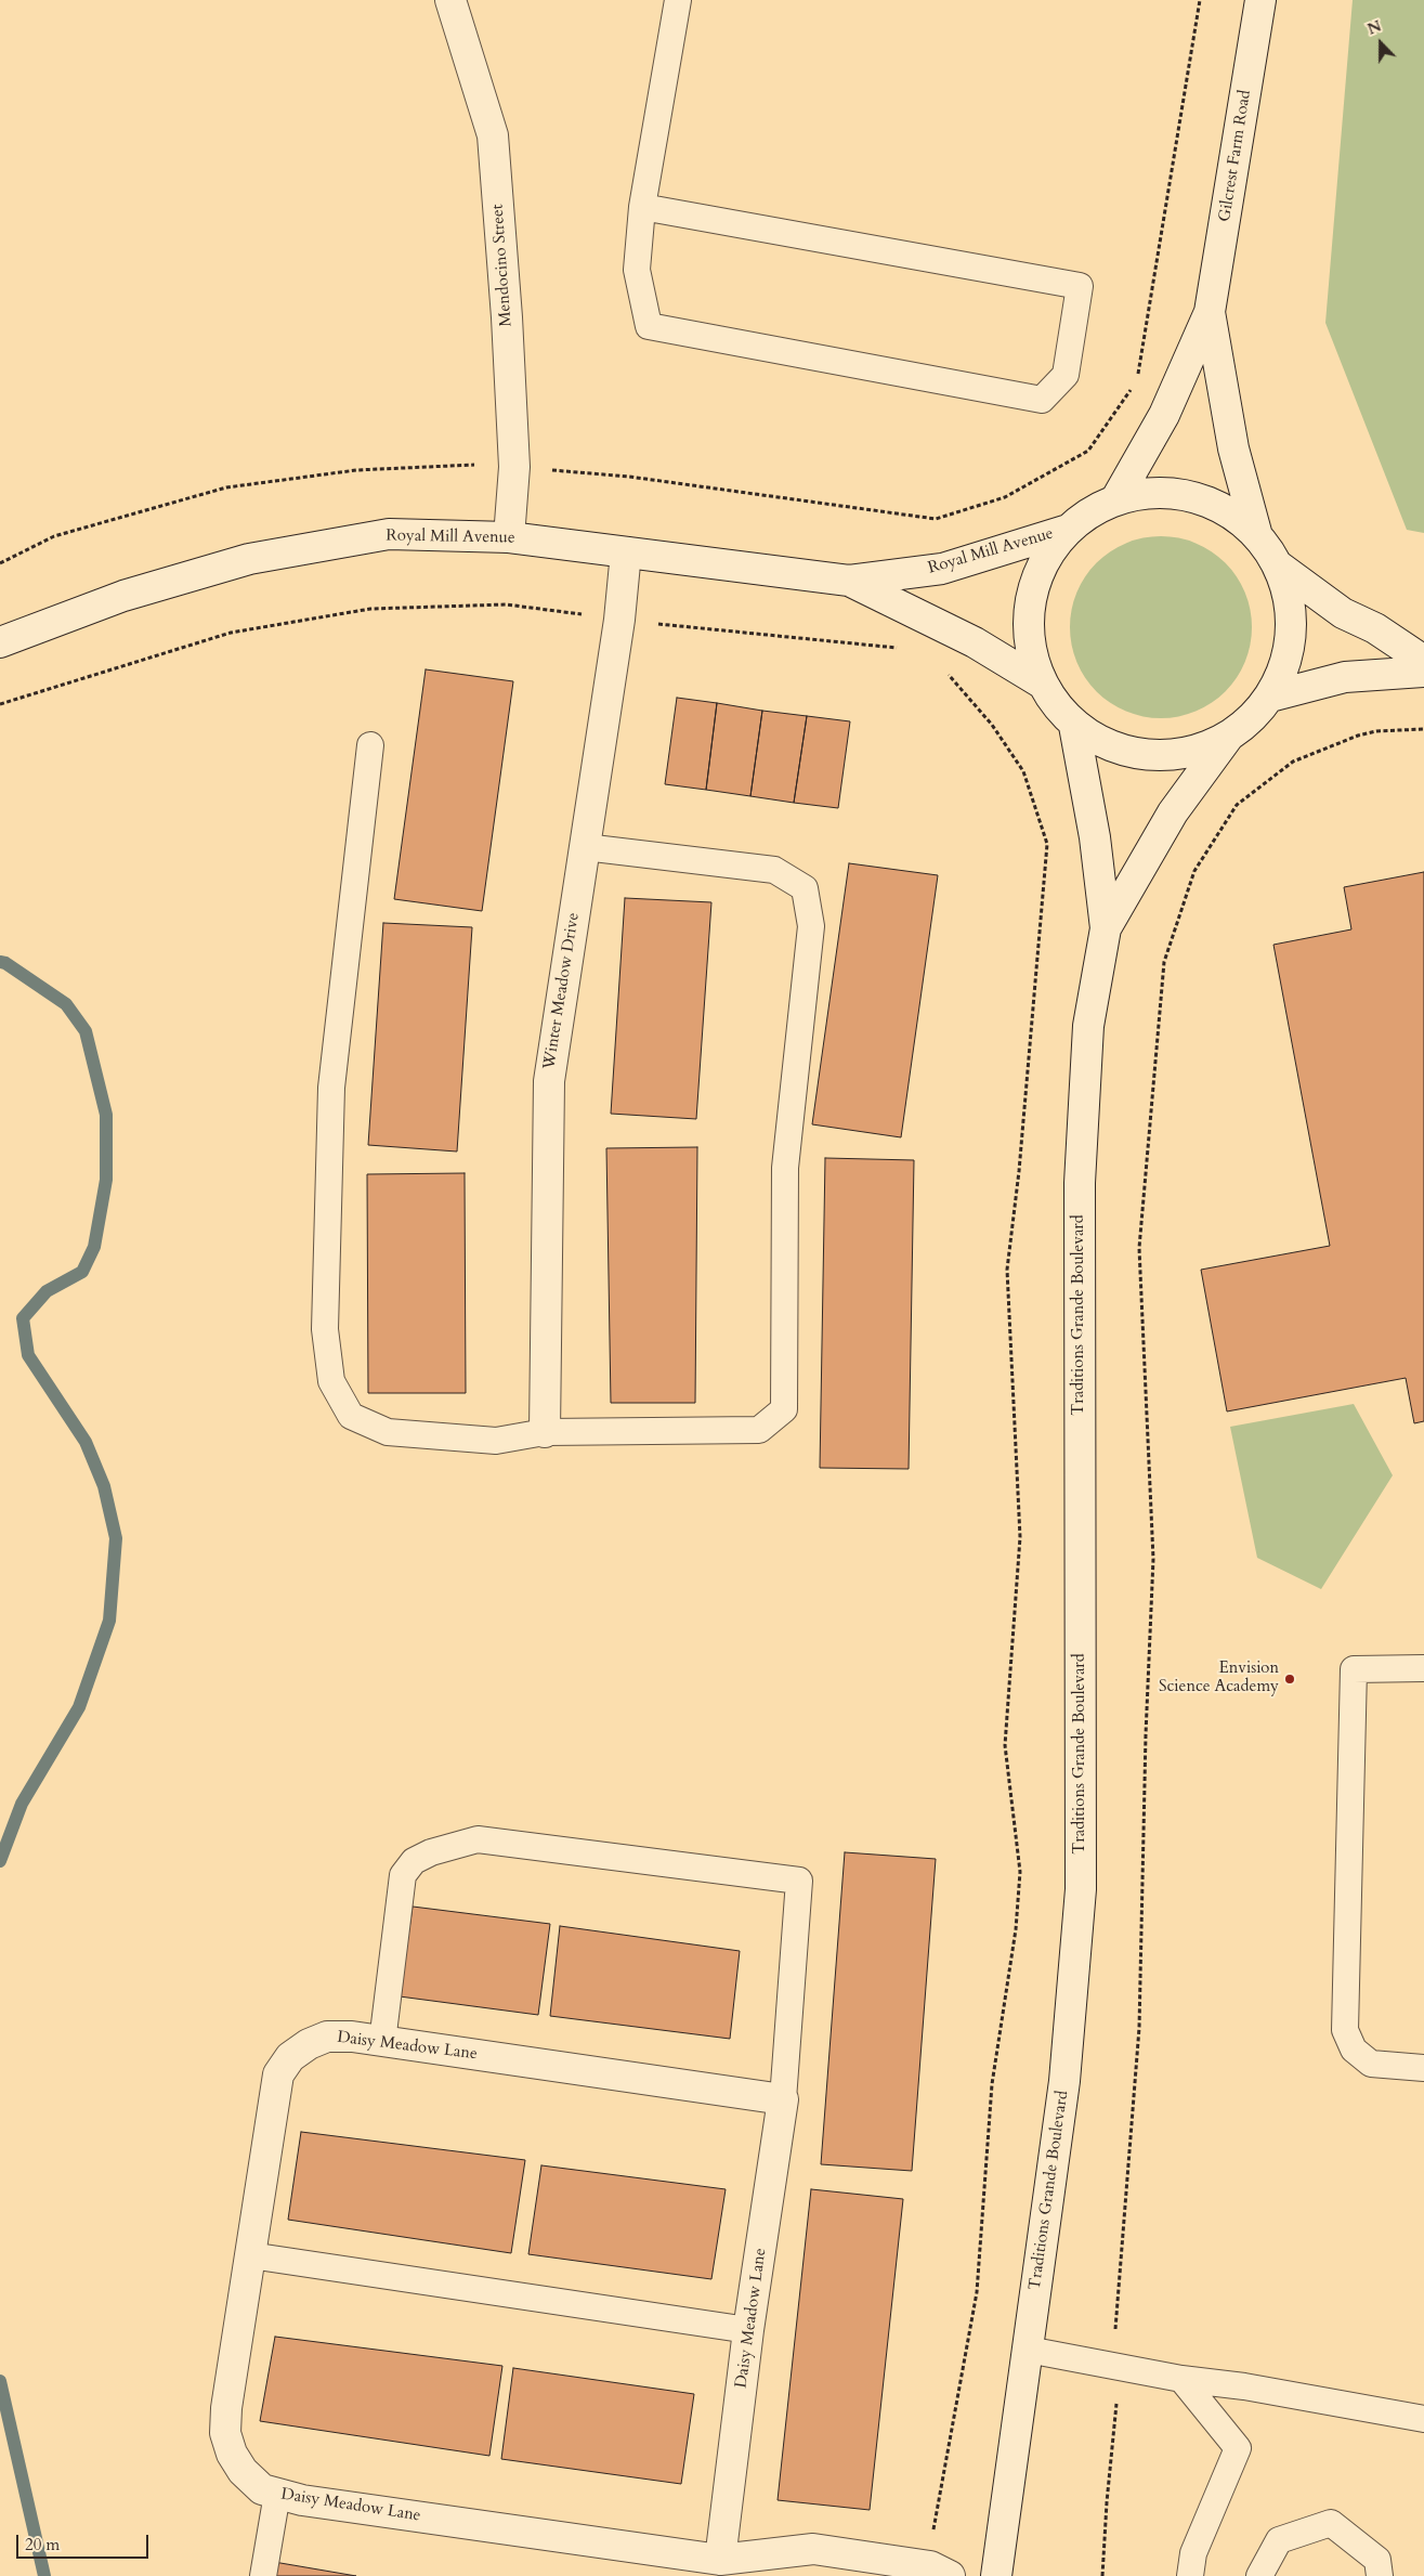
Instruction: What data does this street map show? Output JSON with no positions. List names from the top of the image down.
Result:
{
  "streets": {
    "main road": [
      "Gilcrest Farm Road",
      "Mendocino Street",
      "Royal Mill Avenue",
      "Winter Meadow Drive",
      "Traditions Grande Boulevard",
      "Daisy Meadow Lane"
    ]
  },
  "crossings": [
    ["Mendocino Street", "Royal Mill Avenue"],
    ["Royal Mill Avenue", "Winter Meadow Drive"]
  ],
  "places": ["Envision Science Academy"],
  "scale_bar": "20 m",
  "north": "top"
}
